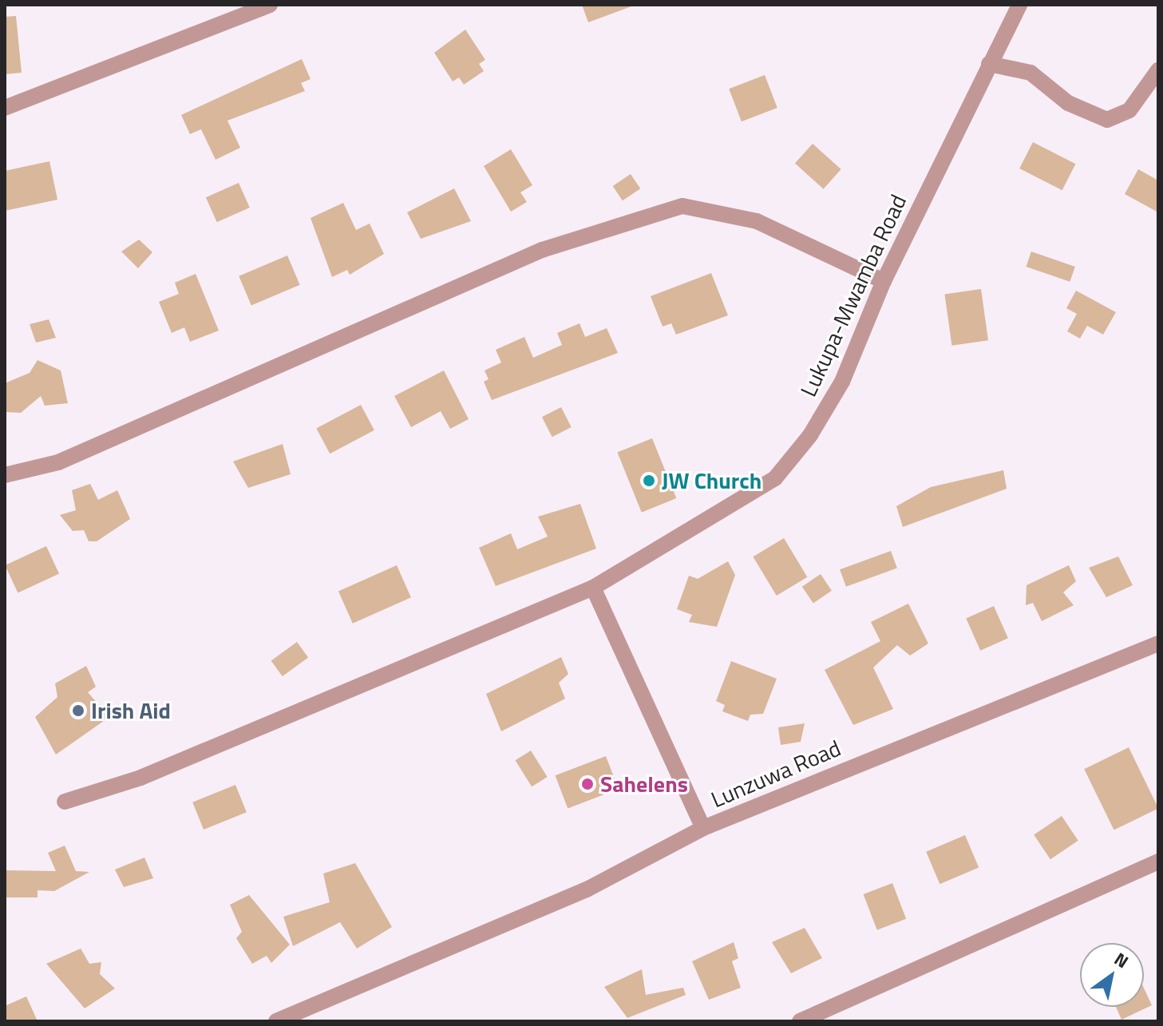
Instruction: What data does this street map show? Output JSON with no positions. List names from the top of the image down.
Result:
{
  "streets": {
    "street": ["Lukupa-Mwamba Road", "Lunzuwa Road"]
  },
  "places": ["JW Church", "Irish Aid", "Sahelens"],
  "north": "top right"
}
